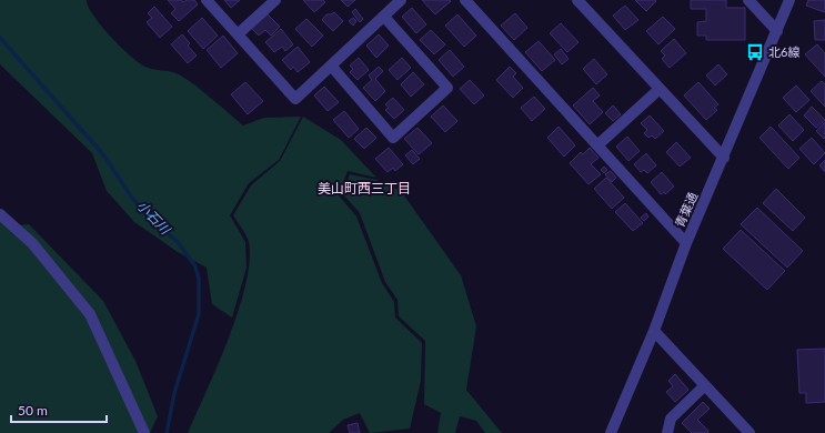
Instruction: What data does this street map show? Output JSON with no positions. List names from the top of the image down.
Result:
{
  "streets": {
    "street": ["青葉通"]
  },
  "districts": ["美山町西三丁目"],
  "water": ["小石川"],
  "places": {
    "bus stop": ["北6線"]
  },
  "scale_bar": "50 m"
}
